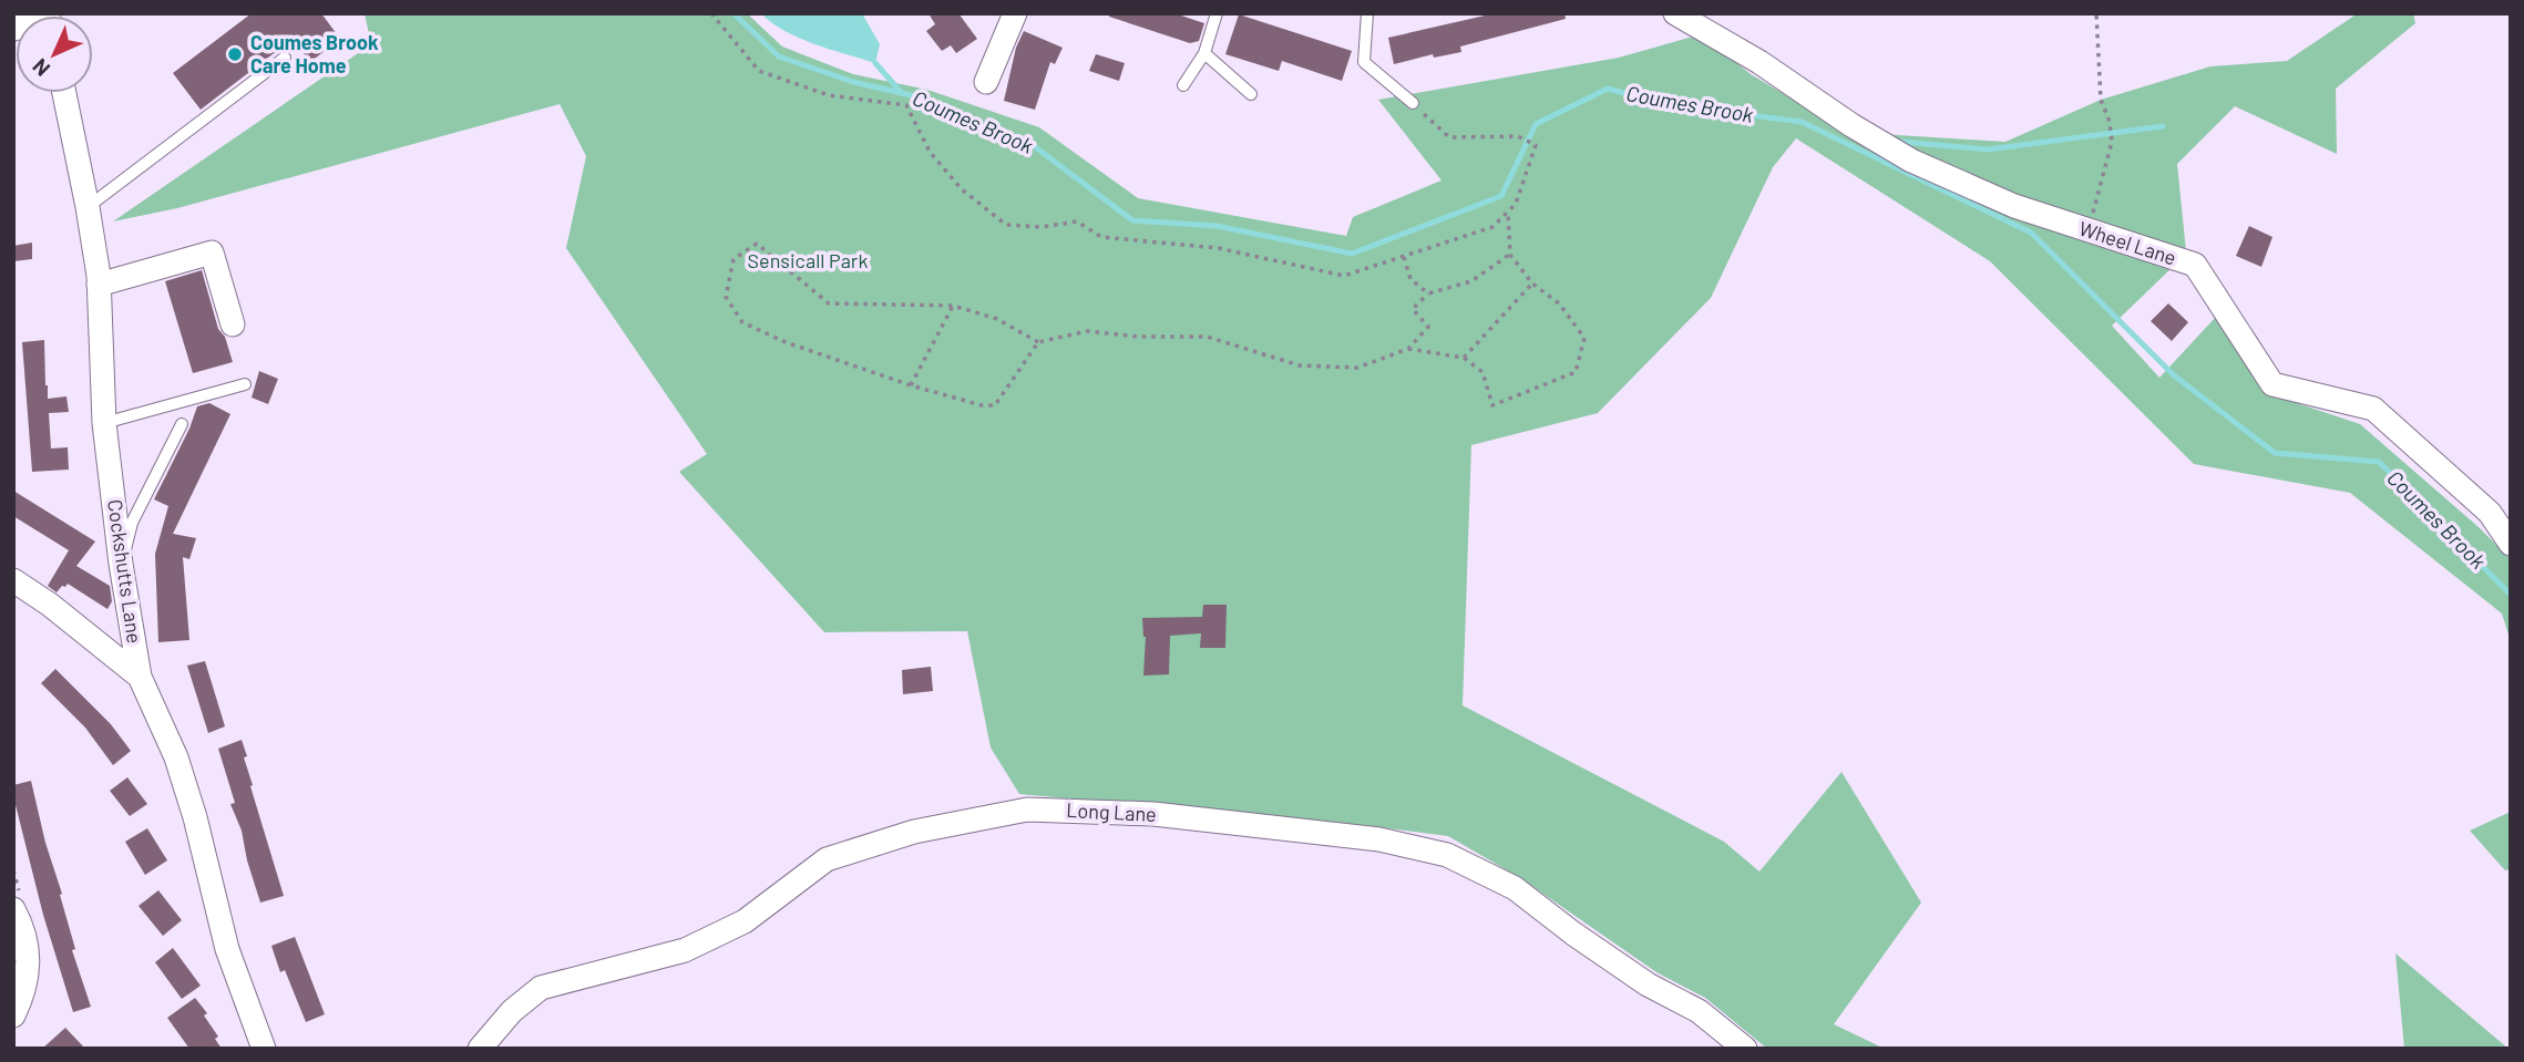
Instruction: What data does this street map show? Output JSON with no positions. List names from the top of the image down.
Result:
{
  "streets": {
    "street": ["Wheel Lane", "Cockshutts Lane", "Long Lane"]
  },
  "water": ["Coumes Brook"],
  "parks": ["Sensicall Park"],
  "places": ["Coumes Brook Care Home"],
  "north": "bottom left"
}
